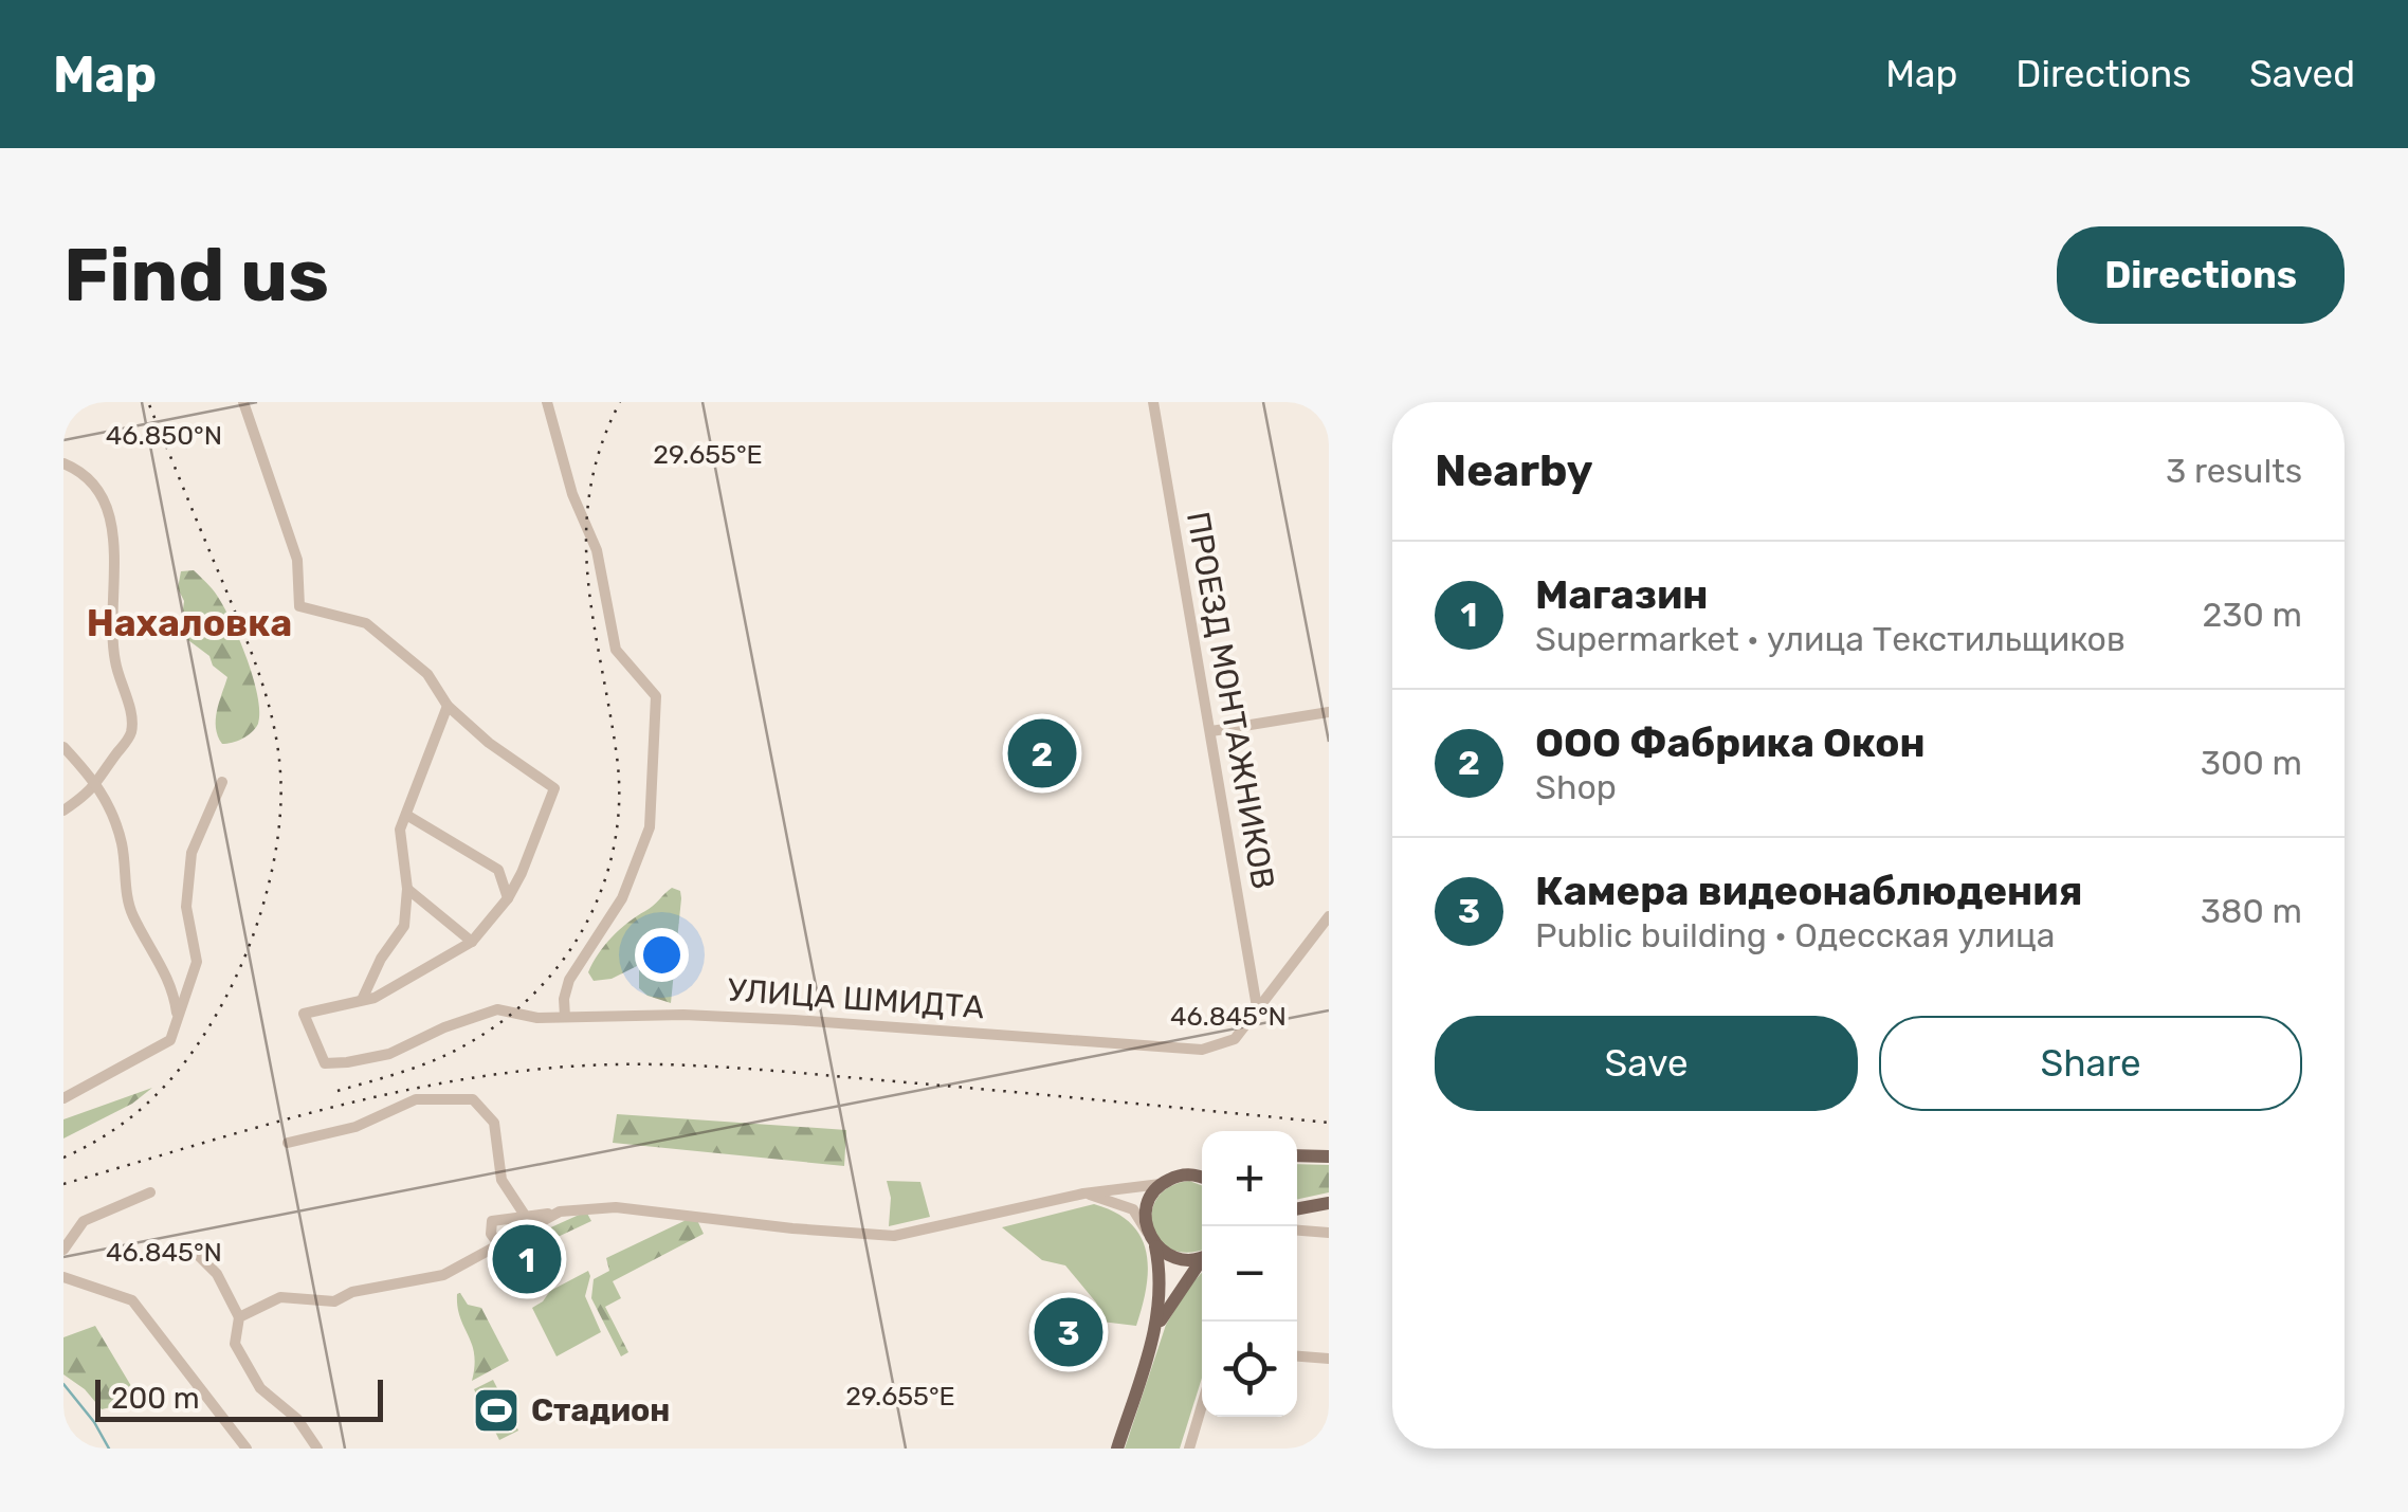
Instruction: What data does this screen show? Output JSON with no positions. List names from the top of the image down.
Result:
{
  "streets": {
    "street": ["ПРОЕЗД МОНТАЖНИКОВ", "УЛИЦА ШМИДТА"]
  },
  "crossings": [
    ["ПРОЕЗД МОНТАЖНИКОВ", "УЛИЦА ШМИДТА"]
  ],
  "districts": ["Нахаловка"],
  "places": {
    "sports": ["Стадион"]
  },
  "scale_bar": "200 m",
  "page": {
    "header": "Map",
    "nav": ["Map", "Directions", "Saved"],
    "buttons": [
      "Directions",
      ["Save", "Share"]
    ],
    "title": "Find us",
    "heading": ["Nearby", "3 results"],
    "list": [
      {
        "mark": "1",
        "name": "Магазин",
        "note": "Supermarket · улица Текстильщиков",
        "value": "230 m"
      },
      {
        "mark": "2",
        "name": "ООО Фабрика Окон",
        "note": "Shop",
        "value": "300 m"
      },
      {
        "mark": "3",
        "name": "Камера видеонаблюдения",
        "note": "Public building · Одесская улица",
        "value": "380 m"
      }
    ],
    "pins": ["2", "1", "3"],
    "map_buttons": ["+", "−"],
    "scale": "200 m"
  },
  "coordinates": ["46.850°N", "29.655°E", "46.845°N"]
}
